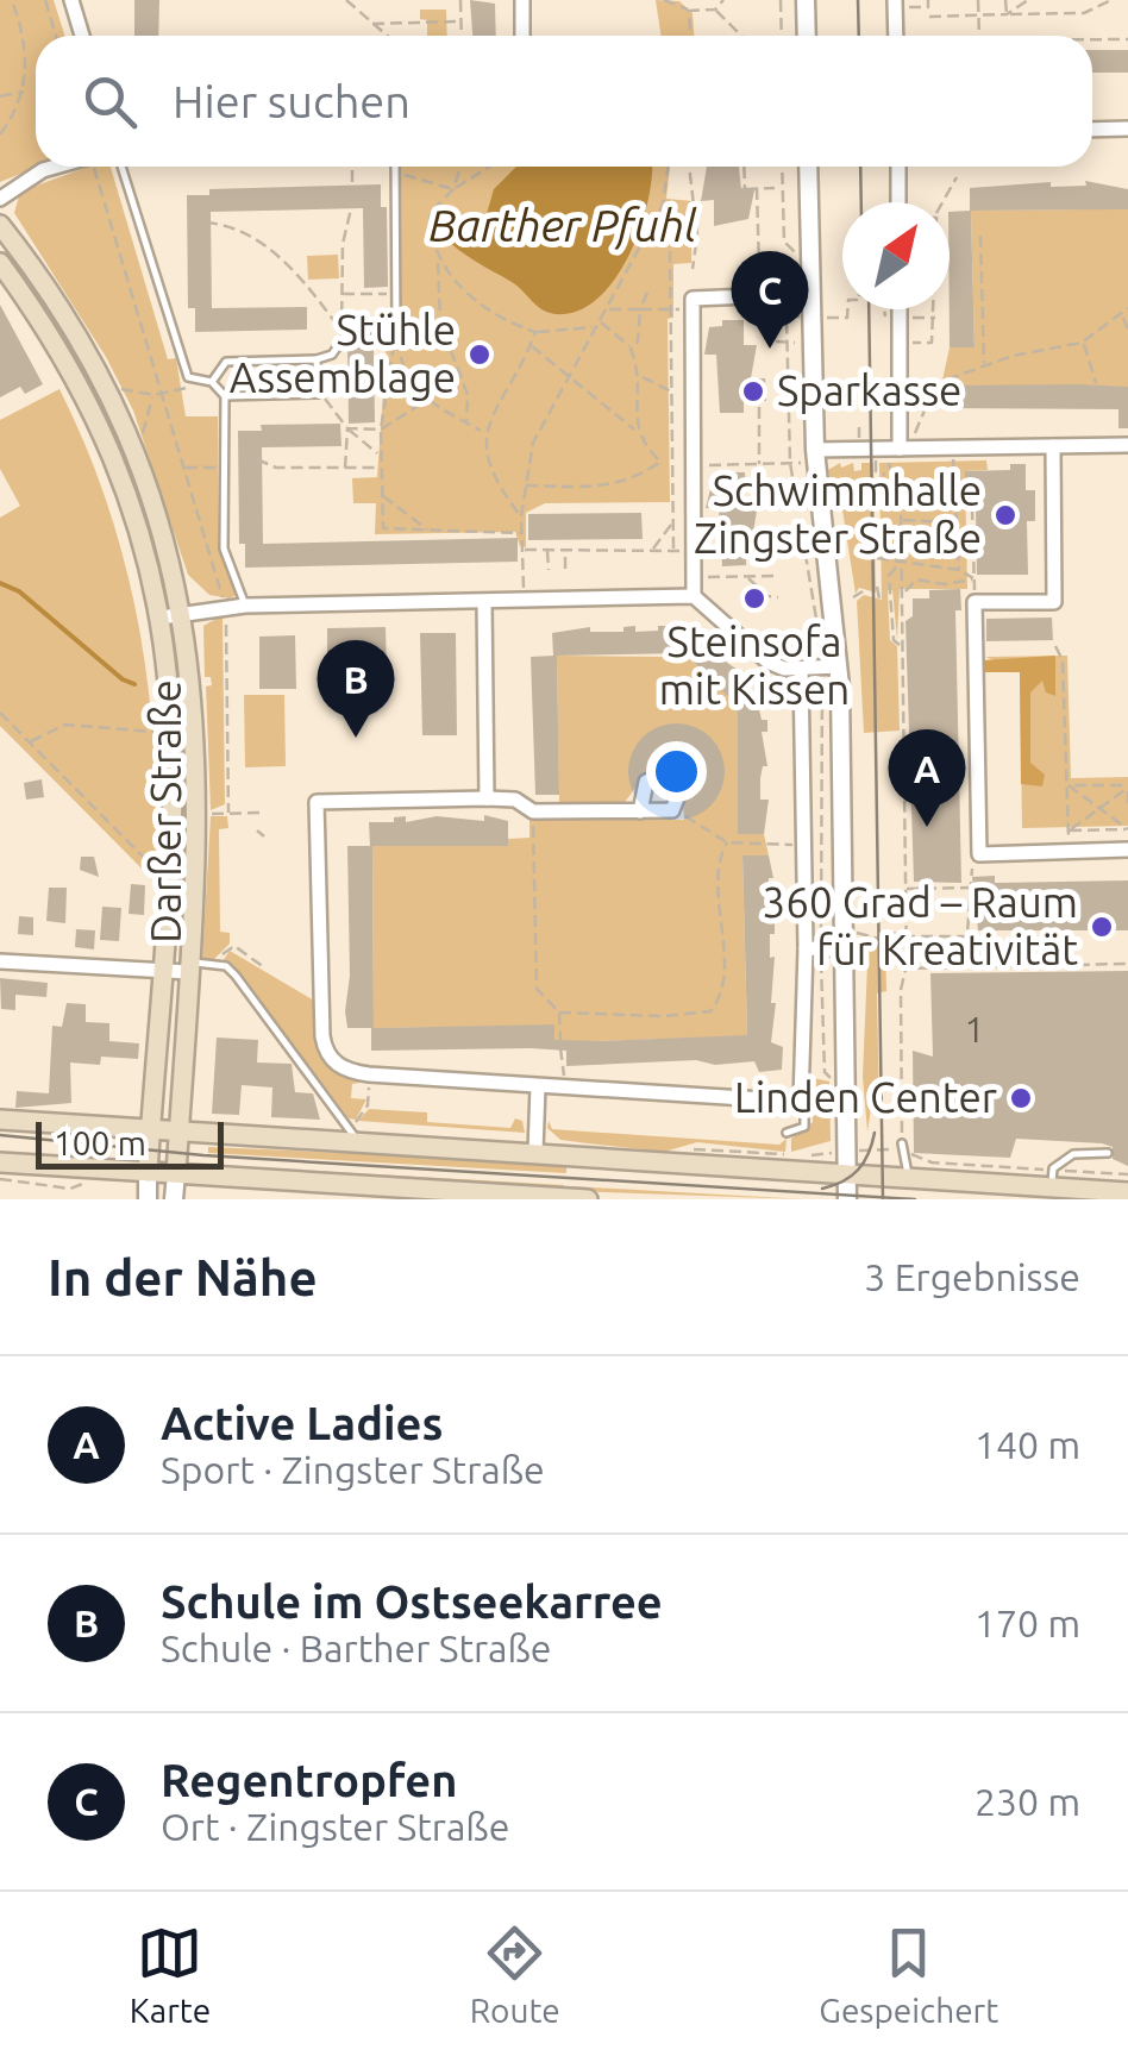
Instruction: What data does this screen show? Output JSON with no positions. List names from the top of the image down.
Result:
{
  "streets": {
    "main road": ["Darßer Straße"]
  },
  "water": ["Barther Pfuhl"],
  "places": [
    "Stühle Assemblage",
    "Sparkasse",
    "Schwimmhalle Zingster Straße",
    "Steinsofa mit Kissen",
    "360 Grad – Raum für Kreativität",
    "Linden Center"
  ],
  "house_numbers": ["1"],
  "scale_bar": "100 m",
  "north": "top right",
  "page": {
    "search": "Hier suchen",
    "pins": ["C", "B", "A"],
    "scale": "100 m",
    "heading": ["In der Nähe", "3 Ergebnisse"],
    "list": [
      {
        "mark": "A",
        "name": "Active Ladies",
        "note": "Sport · Zingster Straße",
        "value": "140 m"
      },
      {
        "mark": "B",
        "name": "Schule im Ostseekarree",
        "note": "Schule · Barther Straße",
        "value": "170 m"
      },
      {
        "mark": "C",
        "name": "Regentropfen",
        "note": "Ort · Zingster Straße",
        "value": "230 m"
      }
    ],
    "nav": ["Karte", "Route", "Gespeichert"]
  }
}
